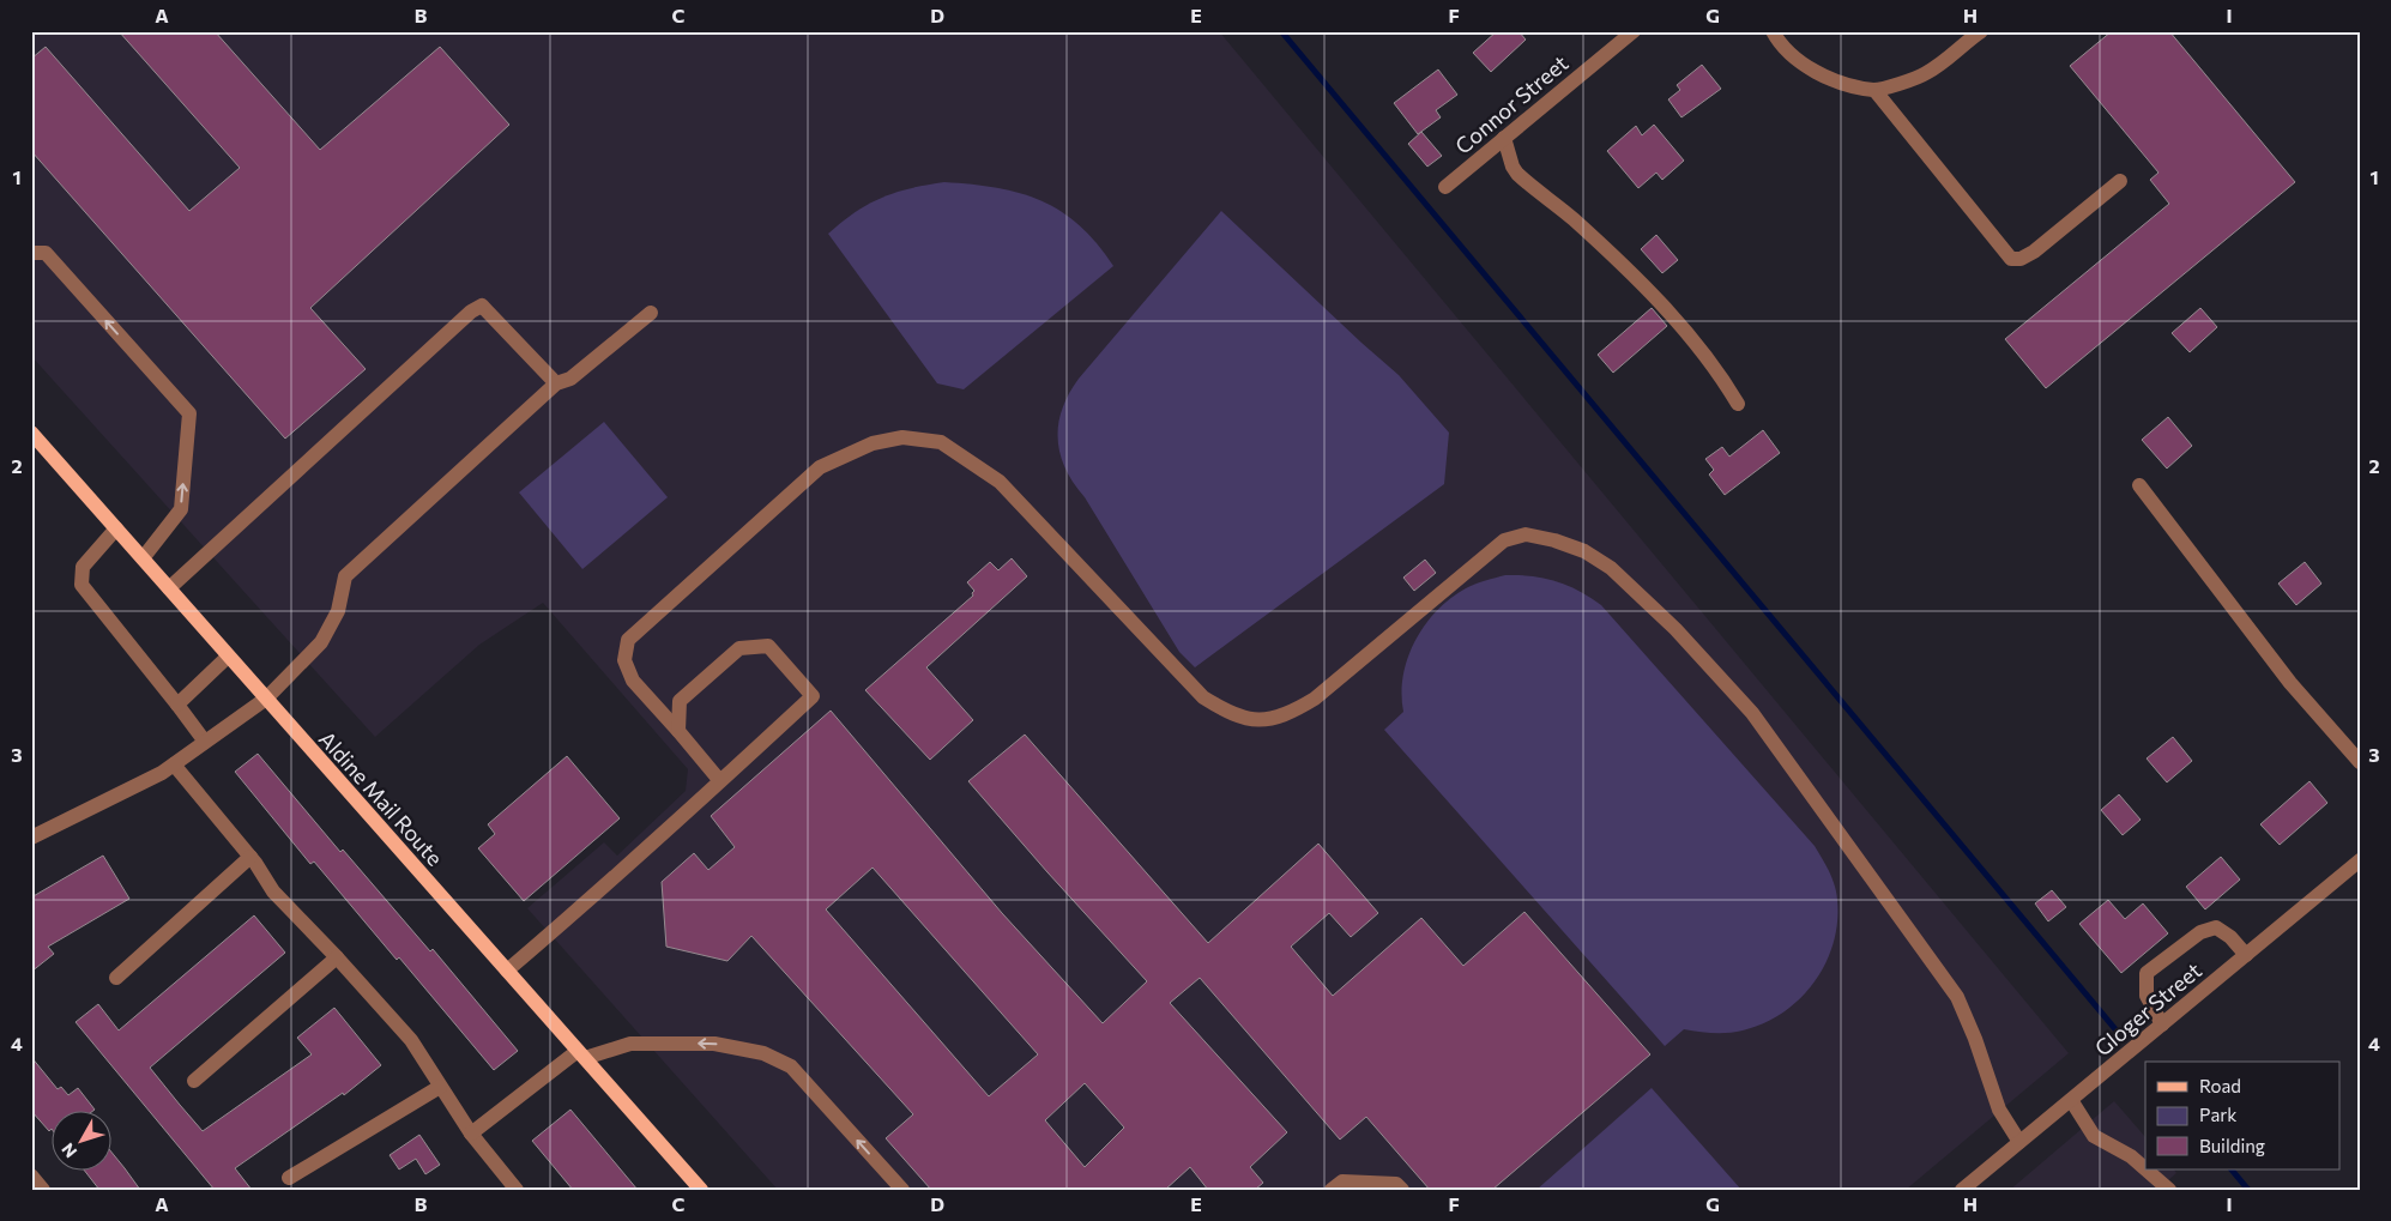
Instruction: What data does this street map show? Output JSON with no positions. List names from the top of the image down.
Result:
{
  "streets": {
    "main road": ["Aldine Mail Route"],
    "street": ["Connor Street", "Gloger Street"]
  },
  "legend": ["Road", "Park", "Building"],
  "north": "bottom left",
  "grid": {
    "columns": [
      "A",
      "B",
      "C",
      "D",
      "E",
      "F",
      "G",
      "H",
      "I"
    ],
    "rows": [
      "1",
      "2",
      "3",
      "4"
    ]
  }
}
